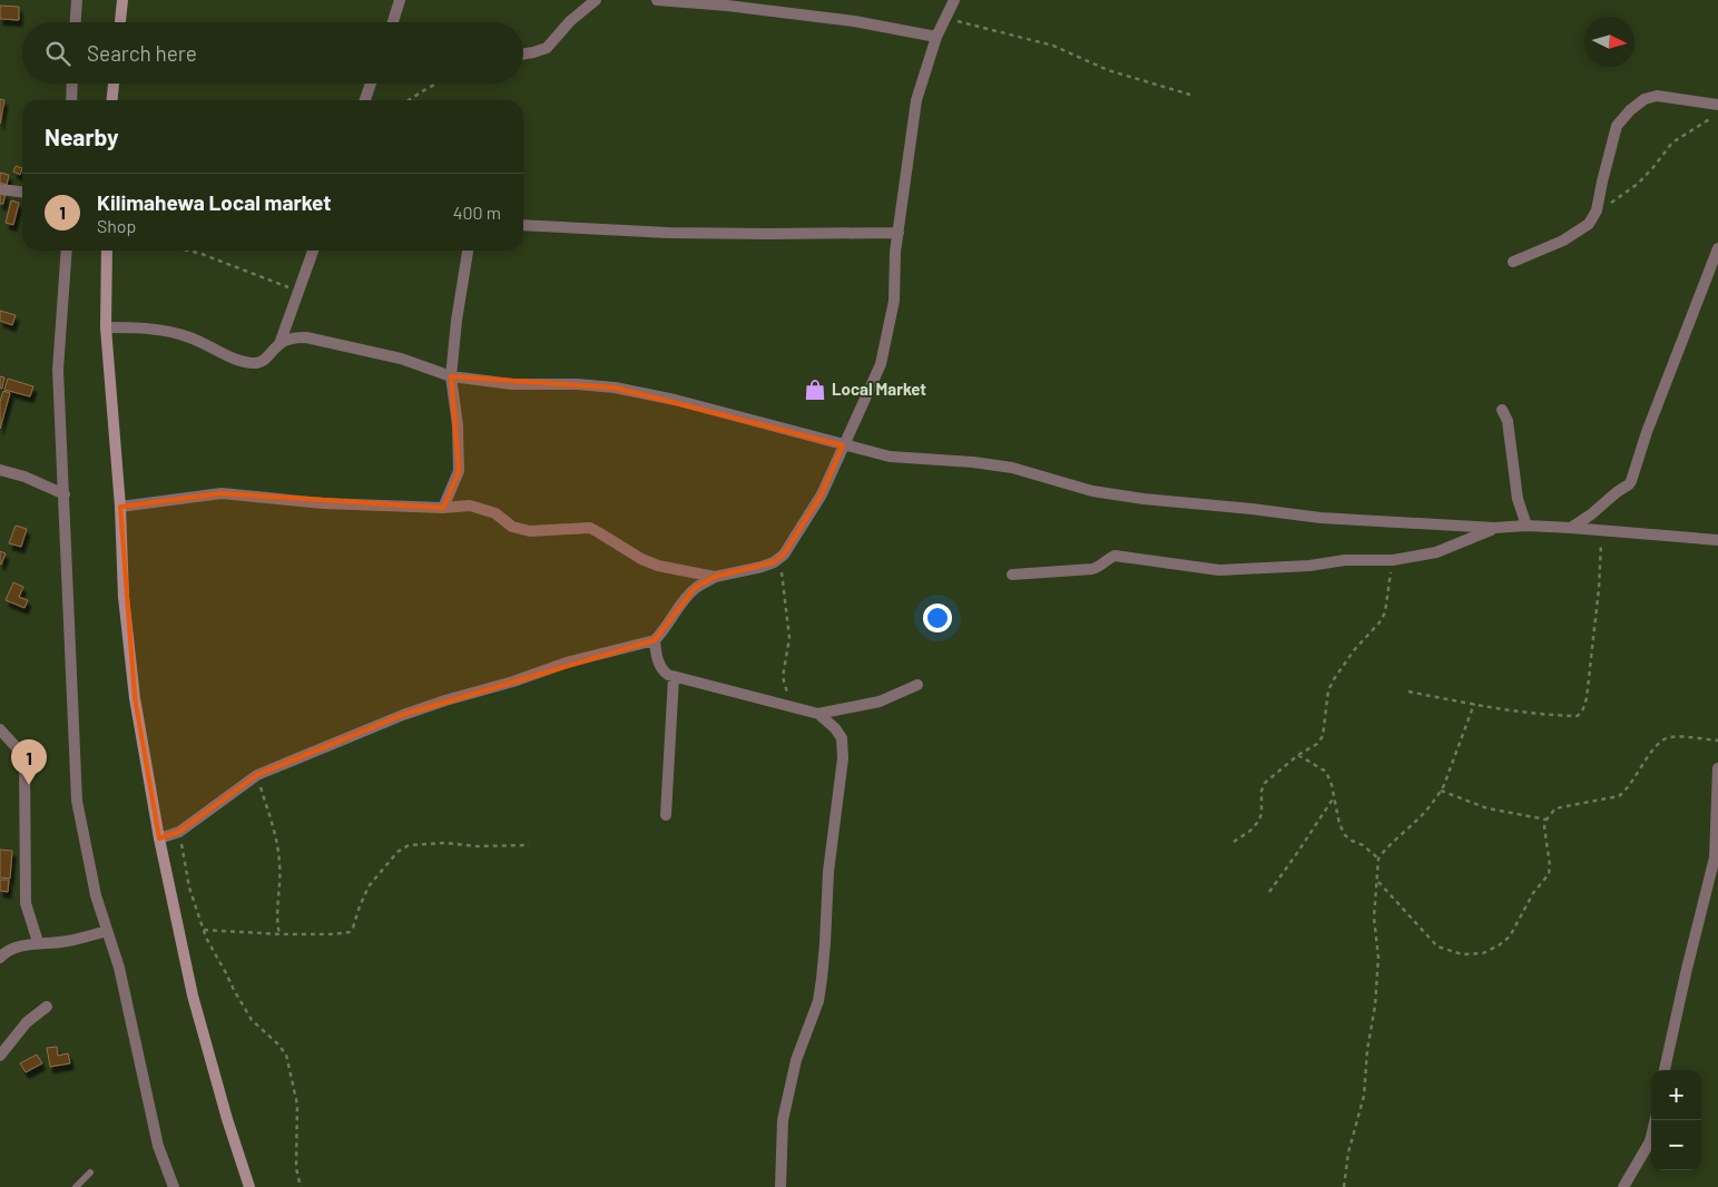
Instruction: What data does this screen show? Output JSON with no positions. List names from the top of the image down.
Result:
{
  "places": {
    "shop": ["Local Market"]
  },
  "north": "right",
  "page": {
    "search": "Search here",
    "heading": "Nearby",
    "list": [
      {
        "mark": "1",
        "name": "Kilimahewa Local market",
        "note": "Shop",
        "value": "400 m"
      }
    ],
    "pins": "1",
    "map_buttons": ["+", "−"]
  }
}
